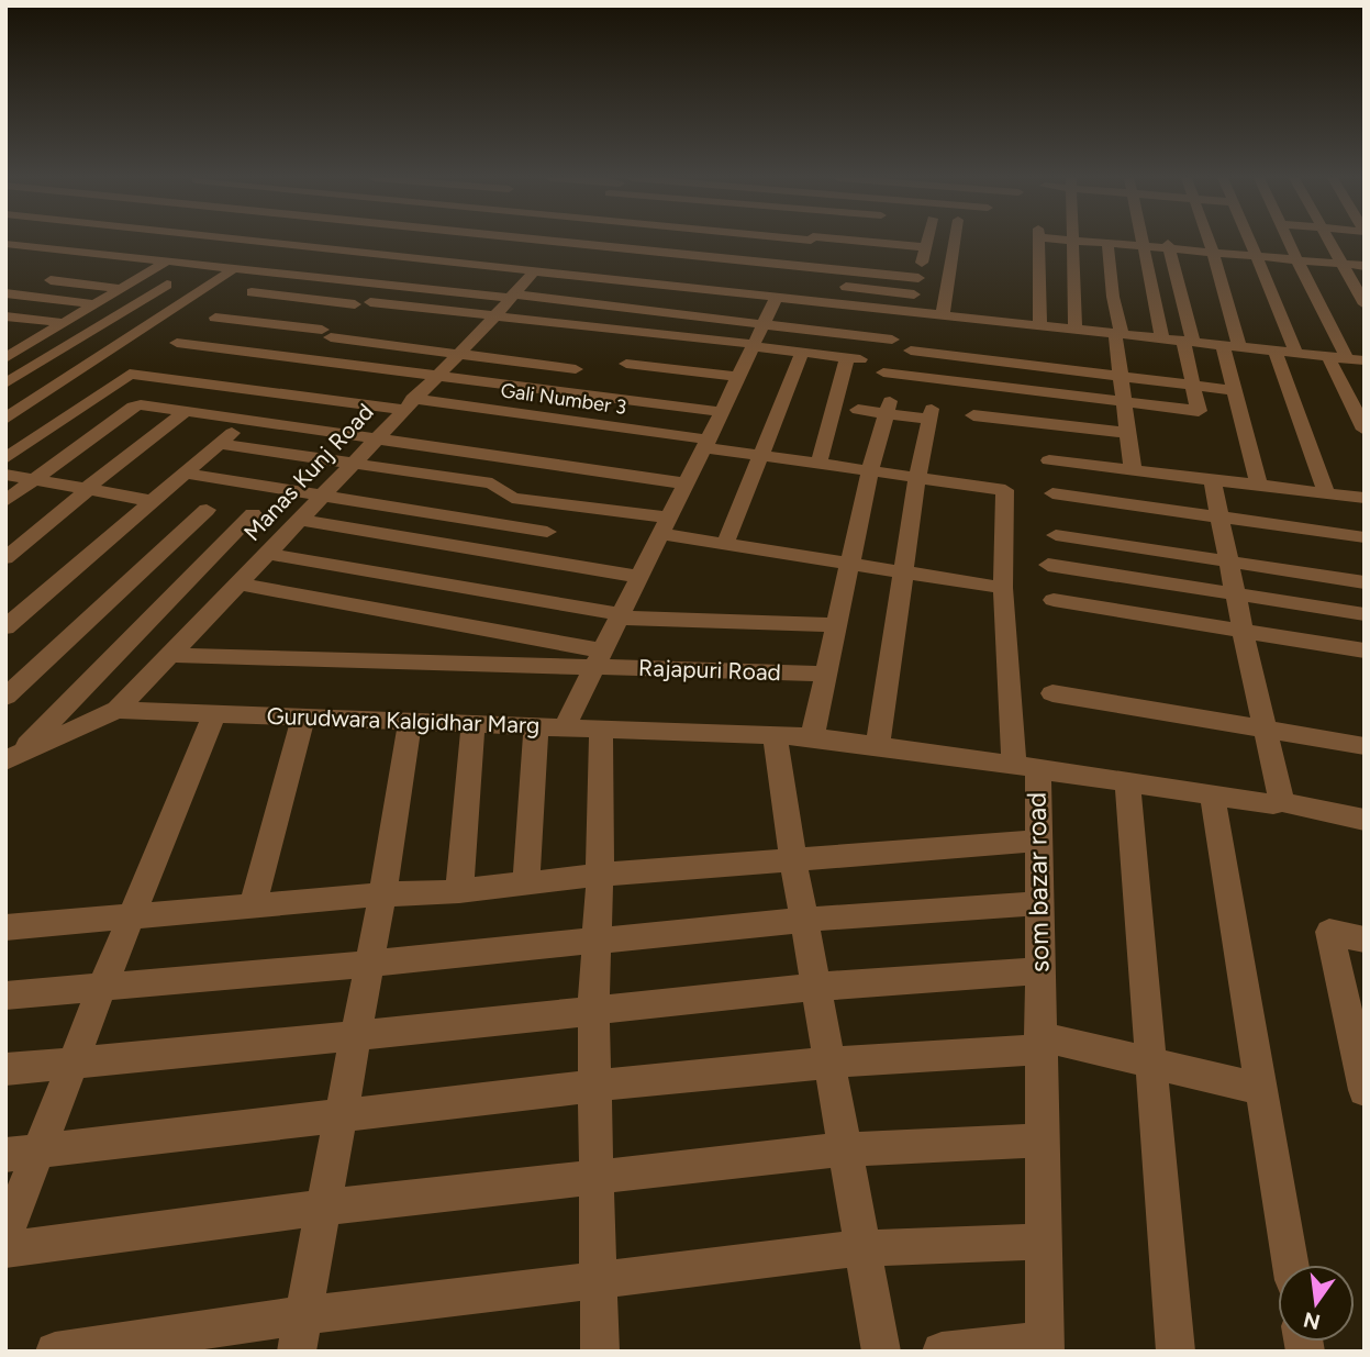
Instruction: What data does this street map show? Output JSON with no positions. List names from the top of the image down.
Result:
{
  "streets": {
    "street": [
      "Gali Number 3",
      "Manas Kunj Road",
      "Rajapuri Road",
      "Gurudwara Kalgidhar Marg",
      "som bazar road"
    ]
  },
  "crossings": [
    ["Gali Number 3", "Manas Kunj Road"],
    ["Manas Kunj Road", "Gurudwara Kalgidhar Marg"],
    ["Gurudwara Kalgidhar Marg", "som bazar road"]
  ],
  "north": "bottom"
}
